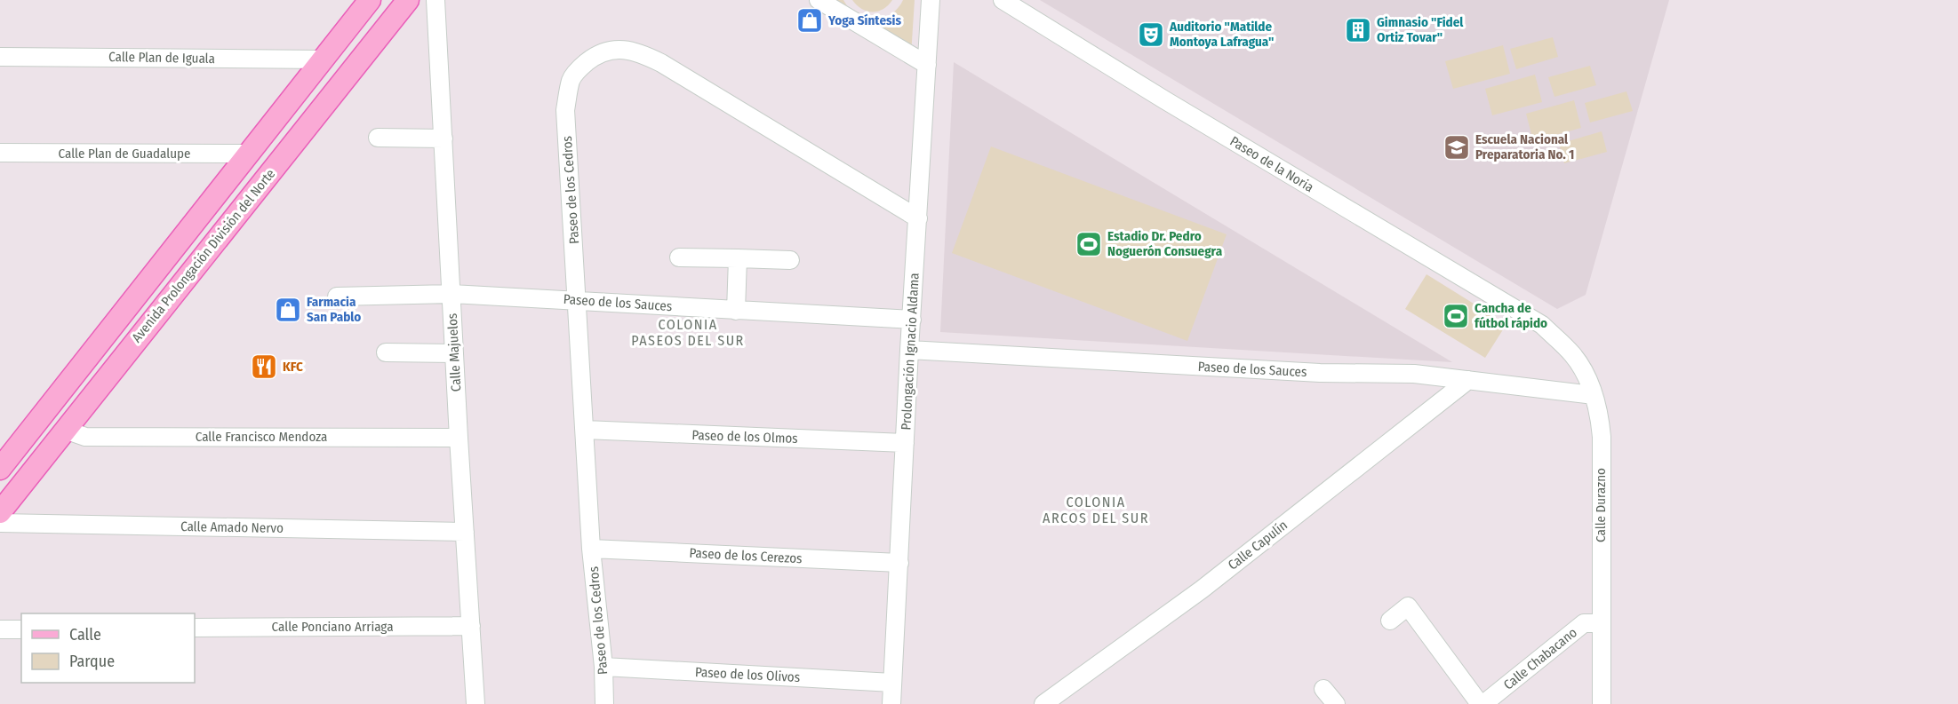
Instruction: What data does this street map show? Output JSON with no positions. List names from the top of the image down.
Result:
{
  "streets": {
    "main road": ["Avenida Prolongación División del Norte"],
    "street": [
      "Calle Plan de Iguala",
      "Calle Plan de Guadalupe",
      "Paseo de la Noria",
      "Paseo de los Cedros",
      "Paseo de los Sauces",
      "Prolongación Ignacio Aldama",
      "Calle Majuelos",
      "Calle Francisco Mendoza",
      "Paseo de los Olmos",
      "Calle Durazno",
      "Calle Amado Nervo",
      "Calle Capulín",
      "Paseo de los Cerezos",
      "Calle Ponciano Arriaga",
      "Calle Chabacano",
      "Paseo de los Olivos"
    ]
  },
  "crossings": [
    ["Calle Plan de Iguala", "Avenida Prolongación División del Norte"],
    ["Calle Plan de Guadalupe", "Avenida Prolongación División del Norte"],
    ["Paseo de la Noria", "Calle Durazno"],
    ["Paseo de los Cedros", "Paseo de los Sauces"],
    ["Paseo de los Cedros", "Prolongación Ignacio Aldama"],
    ["Paseo de los Cedros", "Paseo de los Olmos"],
    ["Paseo de los Cedros", "Paseo de los Cerezos"],
    ["Paseo de los Cedros", "Paseo de los Olivos"],
    ["Avenida Prolongación División del Norte", "Calle Francisco Mendoza"],
    ["Paseo de los Sauces", "Prolongación Ignacio Aldama"],
    ["Paseo de los Sauces", "Calle Majuelos"],
    ["Paseo de los Sauces", "Calle Durazno"],
    ["Paseo de los Sauces", "Calle Capulín"],
    ["Prolongación Ignacio Aldama", "Paseo de los Olmos"],
    ["Prolongación Ignacio Aldama", "Paseo de los Cerezos"],
    ["Prolongación Ignacio Aldama", "Paseo de los Olivos"],
    ["Calle Majuelos", "Calle Francisco Mendoza"],
    ["Calle Majuelos", "Calle Amado Nervo"],
    ["Calle Majuelos", "Calle Ponciano Arriaga"],
    ["Calle Durazno", "Calle Chabacano"]
  ],
  "districts": ["COLONIA PASEOS DEL SUR", "COLONIA ARCOS DEL SUR"],
  "places": {
    "shop": ["Yoga Síntesis", "Farmacia San Pablo"],
    "building": ["Gimnasio \"Fidel Ortiz Tovar\""],
    "theatre": ["Auditorio \"Matilde Montoya Lafragua\""],
    "school or university": ["Escuela Nacional Preparatoria No. 1"],
    "sports": ["Estadio Dr. Pedro Noguerón Consuegra", "Cancha de fútbol rápido"],
    "restaurant": ["KFC"]
  },
  "legend": ["Calle", "Parque"]
}
